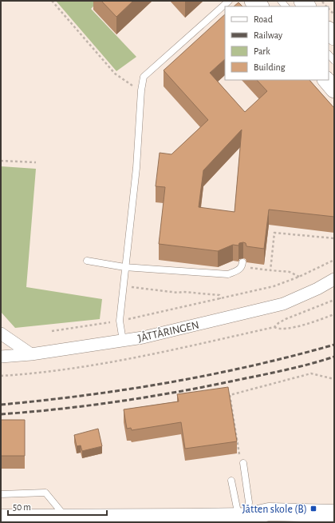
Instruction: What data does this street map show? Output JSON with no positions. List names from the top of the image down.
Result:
{
  "streets": {
    "street": ["JÅTTÅRINGEN"]
  },
  "places": {
    "transit": ["Jåtten skole (B)"]
  },
  "legend": [
    "Road",
    "Railway",
    "Park",
    "Building"
  ],
  "scale_bar": "50 m"
}
